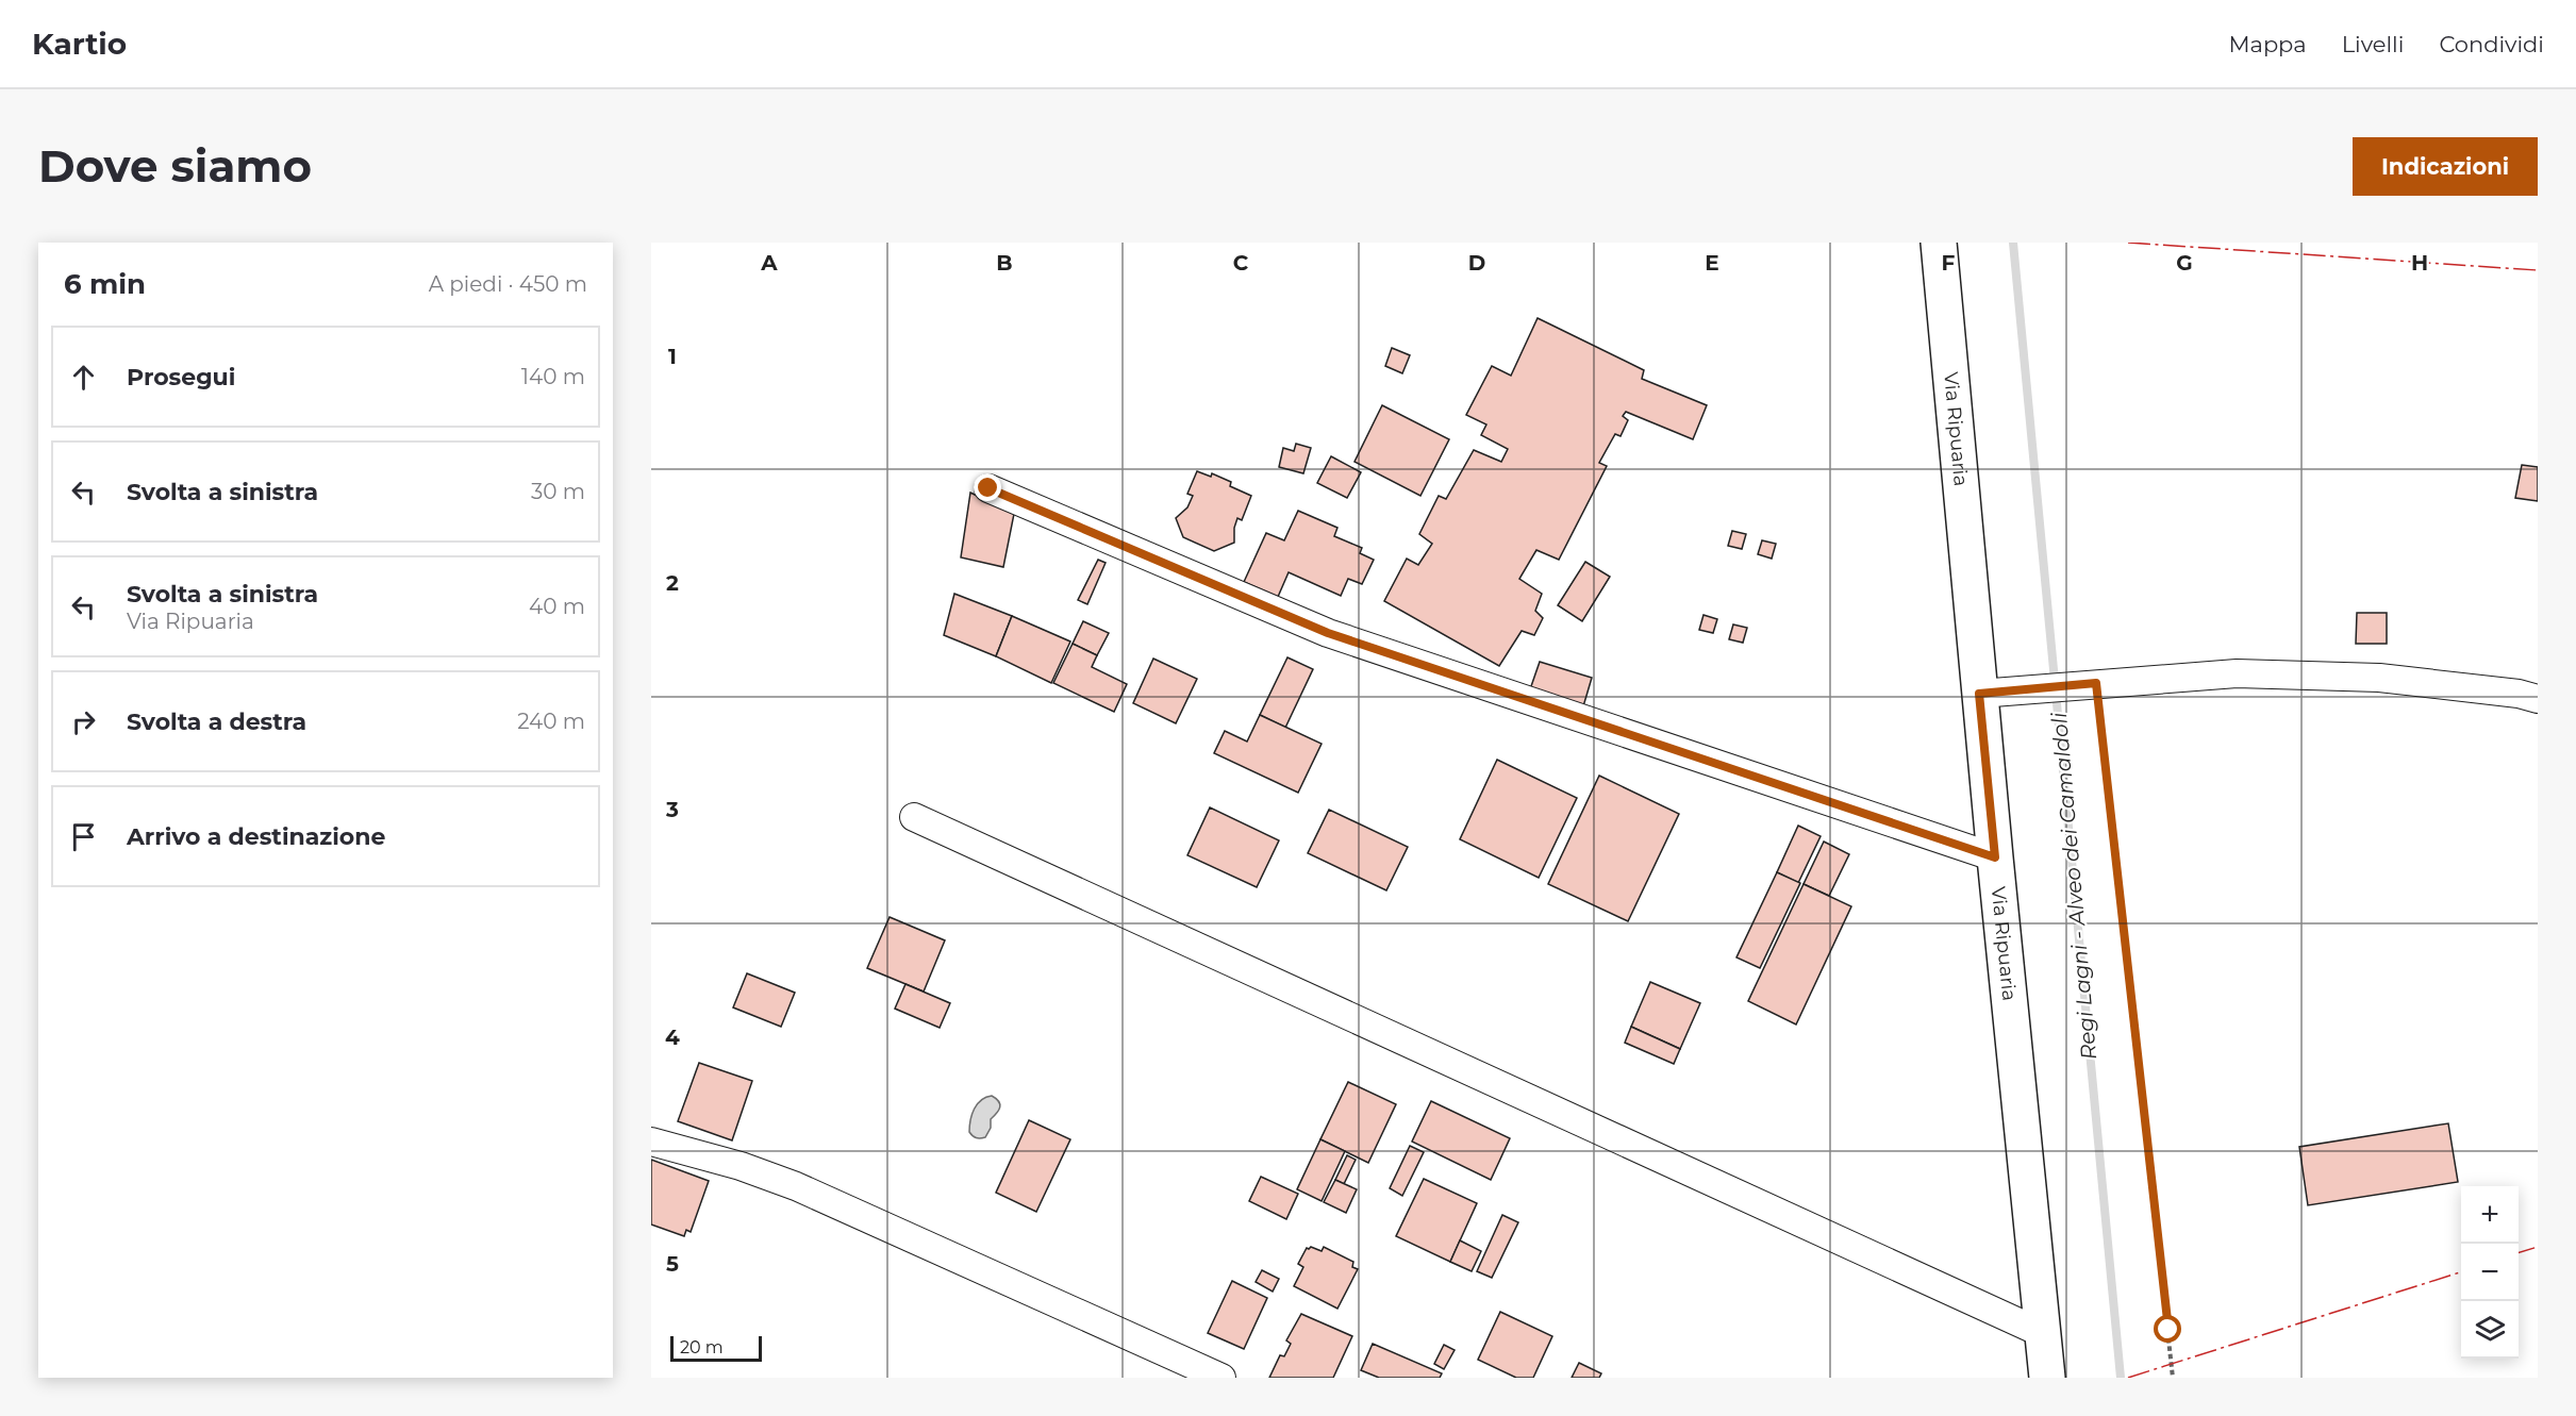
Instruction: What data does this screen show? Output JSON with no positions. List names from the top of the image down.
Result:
{
  "streets": {
    "street": ["Via Ripuaria"]
  },
  "water": ["Regi Lagni - Alveo dei Camaldoli"],
  "scale_bar": "20 m",
  "page": {
    "header": "Kartio",
    "nav": ["Mappa", "Livelli", "Condividi"],
    "buttons": "Indicazioni",
    "title": "Dove siamo",
    "heading": ["6 min", "A piedi · 450 m"],
    "list": [
      ["Prosegui", "140 m"],
      ["Svolta a sinistra", "30 m"],
      ["Svolta a sinistra", "Via Ripuaria", "40 m"],
      ["Svolta a destra", "240 m"],
      "Arrivo a destinazione"
    ],
    "map_buttons": ["+", "−"],
    "scale": "20 m"
  },
  "grid": {
    "columns": [
      "A",
      "B",
      "C",
      "D",
      "E",
      "F",
      "G",
      "H"
    ],
    "rows": [
      "1",
      "2",
      "3",
      "4",
      "5"
    ]
  }
}
